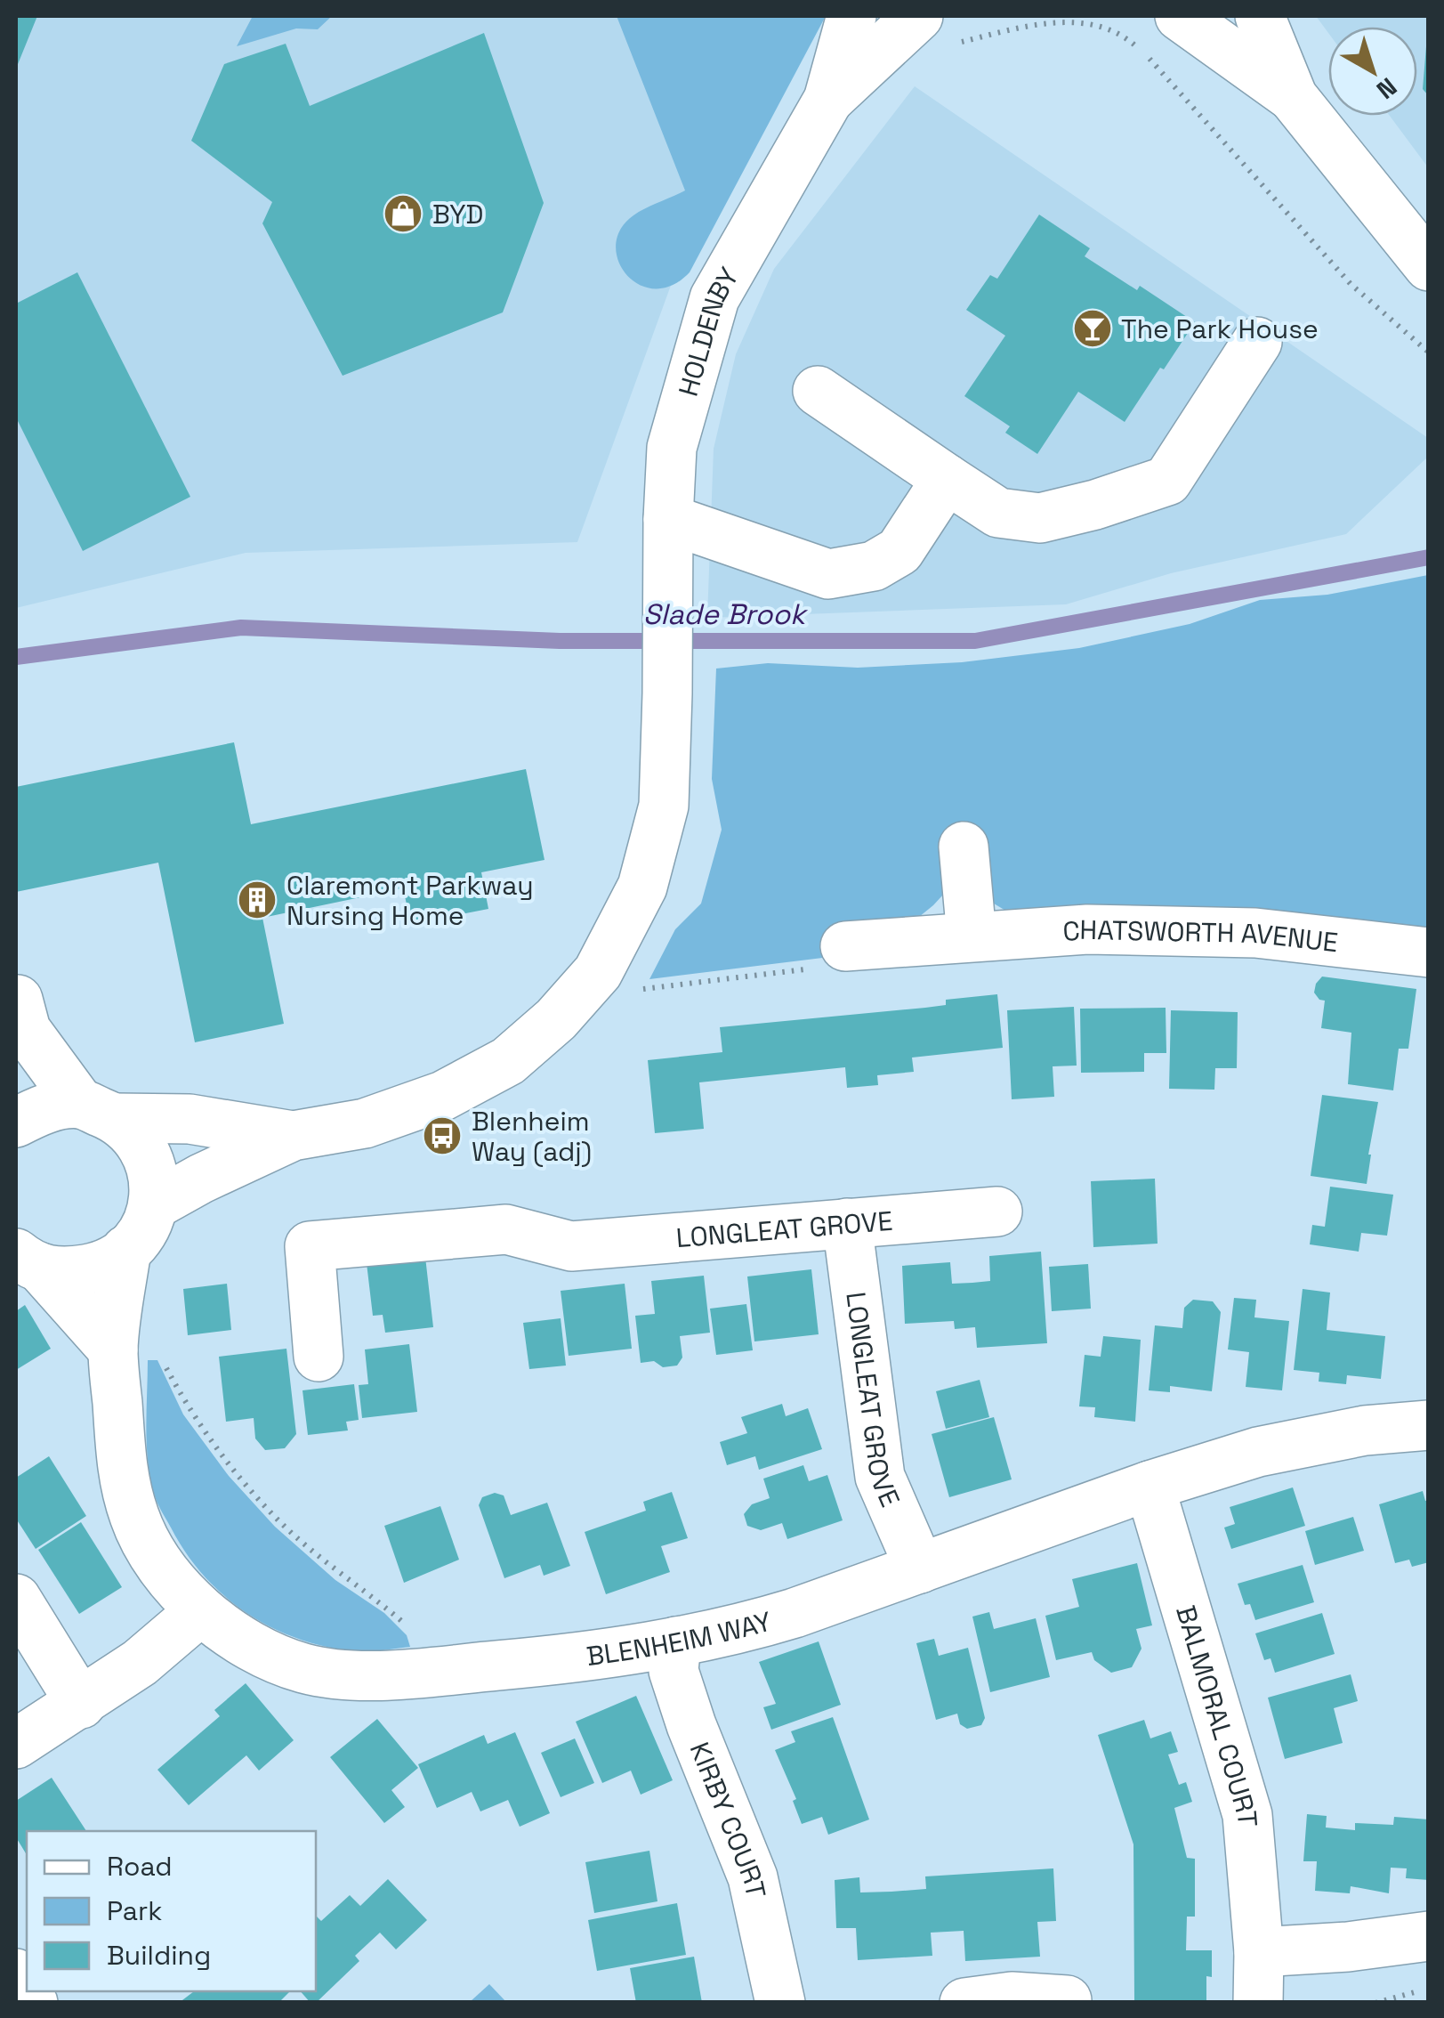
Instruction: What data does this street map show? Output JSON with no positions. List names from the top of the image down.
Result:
{
  "streets": {
    "street": [
      "HOLDENBY",
      "CHATSWORTH AVENUE",
      "LONGLEAT GROVE",
      "BLENHEIM WAY",
      "BALMORAL COURT",
      "KIRBY COURT"
    ]
  },
  "crossings": [
    ["LONGLEAT GROVE", "BLENHEIM WAY"],
    ["BLENHEIM WAY", "BALMORAL COURT"],
    ["BLENHEIM WAY", "KIRBY COURT"]
  ],
  "water": ["Slade Brook"],
  "places": {
    "shop": ["BYD"],
    "bar": ["The Park House"],
    "building": ["Claremont Parkway Nursing Home"],
    "bus stop": ["Blenheim Way (adj)"]
  },
  "legend": ["Road", "Park", "Building"],
  "north": "bottom right"
}
